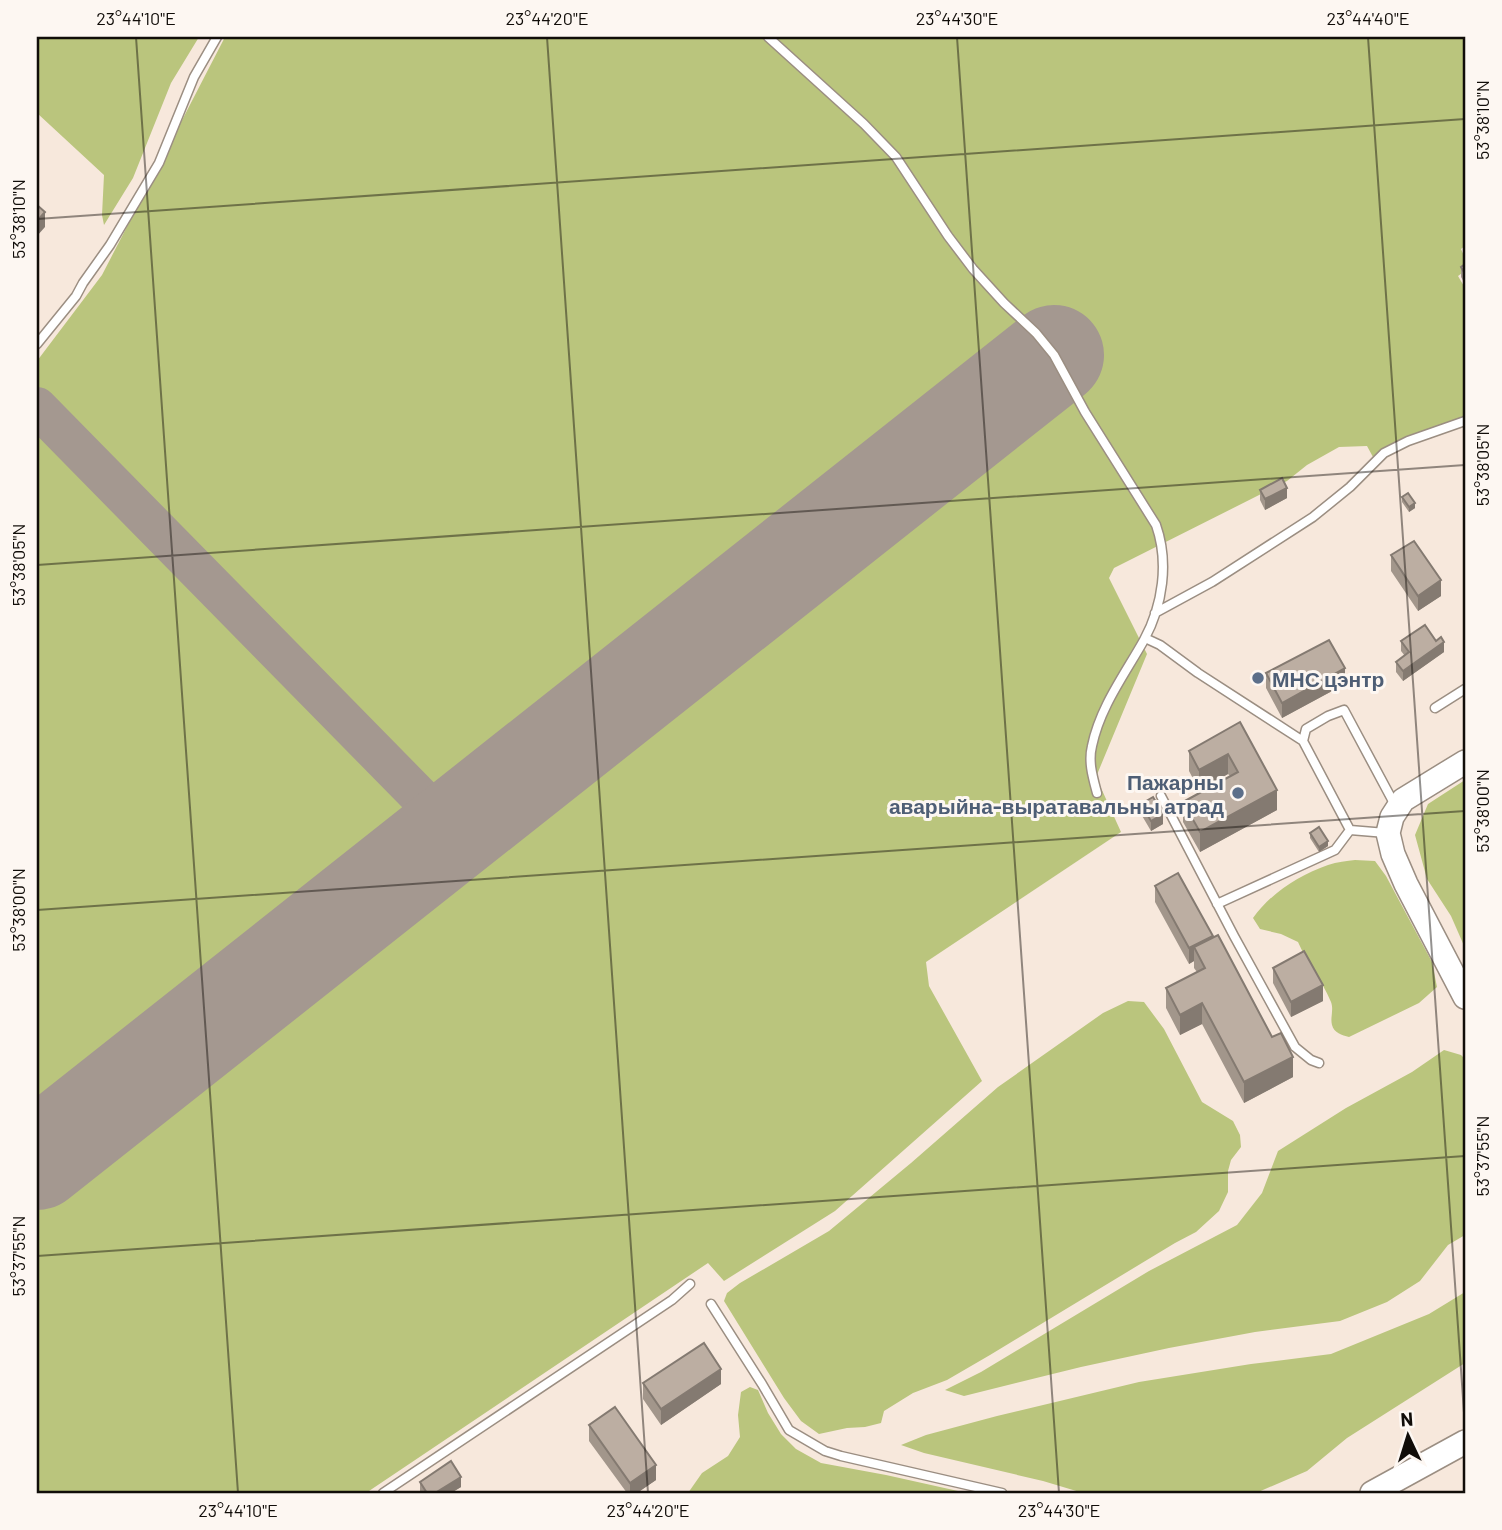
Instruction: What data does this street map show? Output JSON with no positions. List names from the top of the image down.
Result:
{
  "places": ["МНС цэнтр", "Пажарны аварыйна-выратавальны атрад"],
  "north": "top",
  "coordinates": [
    "23°44'10\"E",
    "23°44'20\"E",
    "23°44'30\"E",
    "23°44'40\"E",
    "53°38'10\"N",
    "53°38'05\"N",
    "53°38'00\"N",
    "53°37'55\"N"
  ]
}
